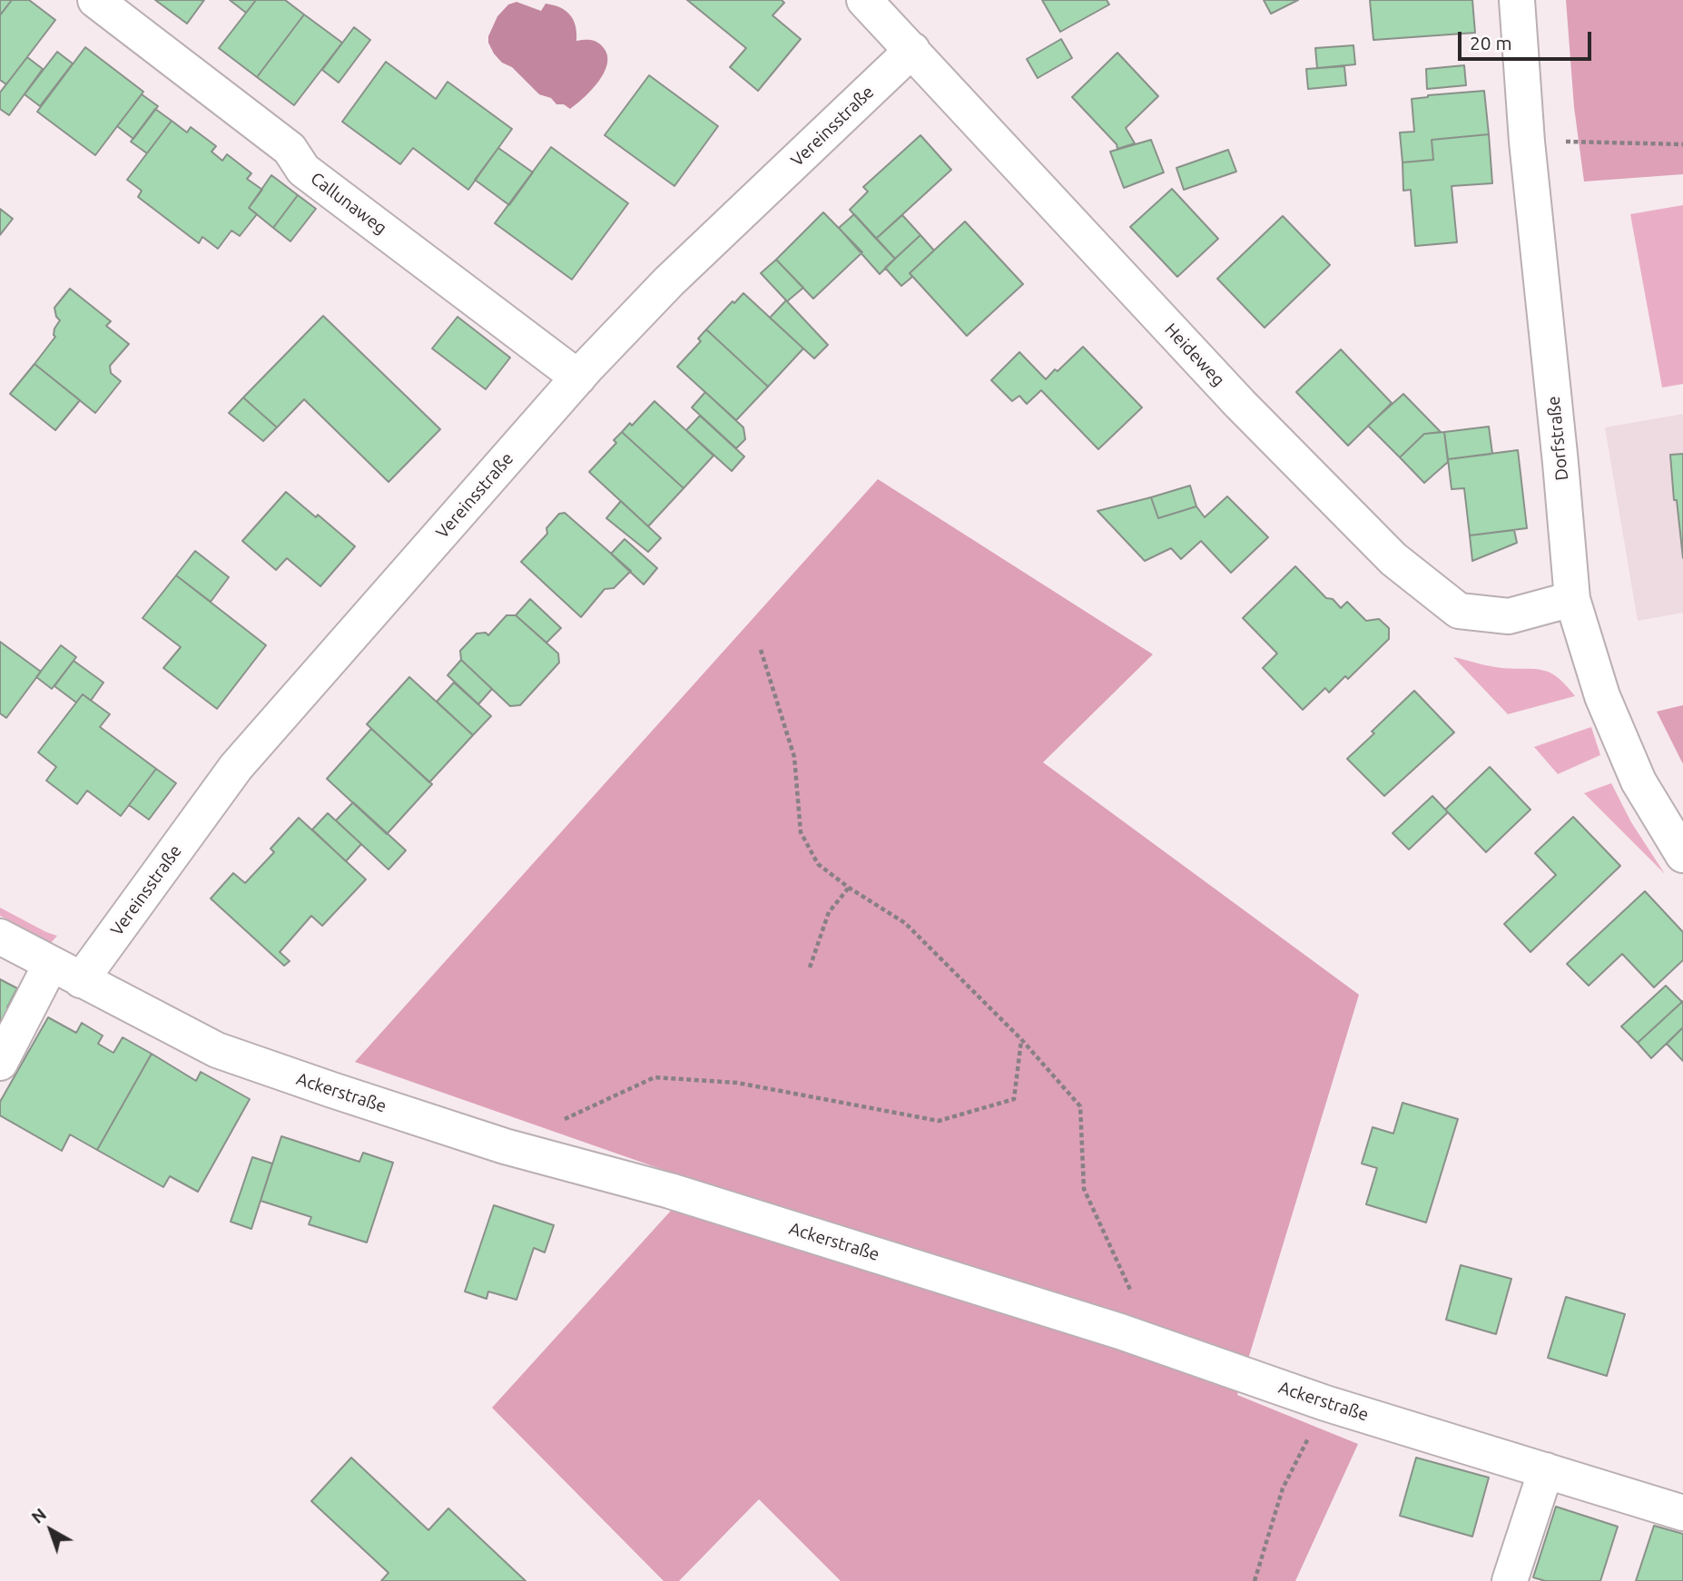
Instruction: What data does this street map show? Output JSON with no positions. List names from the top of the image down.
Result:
{
  "streets": {
    "street": [
      "Vereinsstraße",
      "Callunaweg",
      "Heideweg",
      "Dorfstraße",
      "Ackerstraße"
    ]
  },
  "crossings": [
    ["Vereinsstraße", "Callunaweg"],
    ["Vereinsstraße", "Heideweg"],
    ["Vereinsstraße", "Ackerstraße"],
    ["Heideweg", "Dorfstraße"]
  ],
  "scale_bar": "20 m",
  "north": "top left"
}
